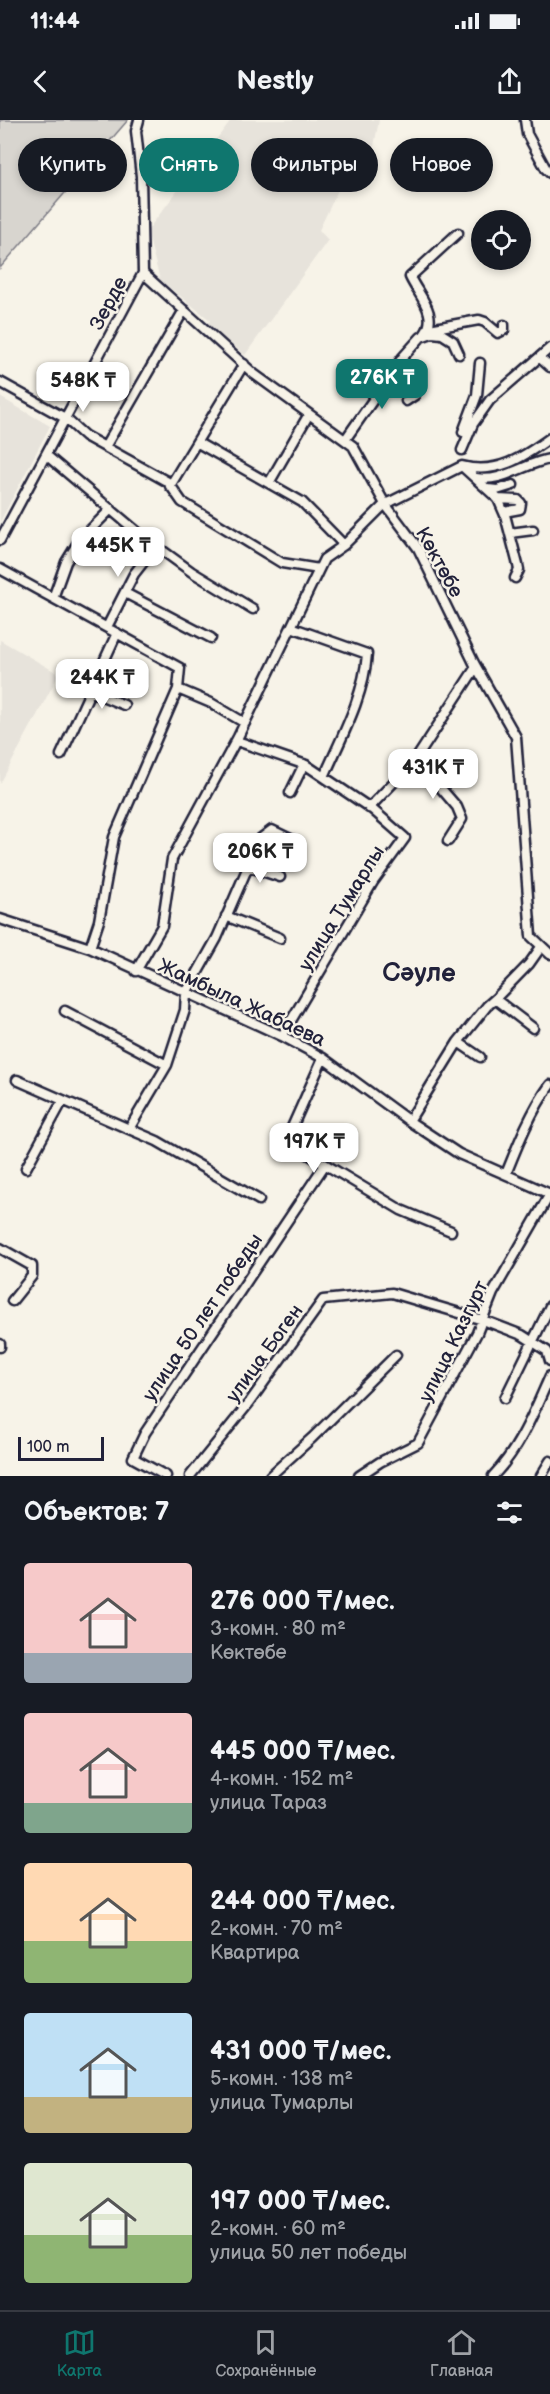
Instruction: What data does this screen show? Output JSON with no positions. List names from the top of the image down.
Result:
{
  "streets": {
    "street": [
      "Зерде",
      "Көктөбе",
      "улица Тумарлы",
      "Жамбыла Жабаева",
      "улица 50 лет победы",
      "улица Казгурт",
      "улица Боген"
    ]
  },
  "crossings": [
    ["Зерде", "Көктөбе"],
    ["улица Тумарлы", "Жамбыла Жабаева"],
    ["Жамбыла Жабаева", "улица Казгурт"],
    ["улица Казгурт", "улица Боген"]
  ],
  "districts": ["Сәуле"],
  "scale_bar": "100 m",
  "page": {
    "status": "11:44",
    "header": "Nestly",
    "chip": [
      "Купить",
      "Снять",
      "Фильтры",
      "Новое"
    ],
    "price": [
      "276K ₸",
      "548K ₸",
      "445K ₸",
      "244K ₸",
      "431K ₸",
      "206K ₸",
      "197K ₸"
    ],
    "scale": "100 m",
    "heading": "Объектов: 7",
    "list": [
      {
        "name": "276 000 ₸/мес.",
        "note": "3-комн. · 80 m² · Көктөбе"
      },
      {
        "name": "445 000 ₸/мес.",
        "note": "4-комн. · 152 m² · улица Тараз"
      },
      {
        "name": "244 000 ₸/мес.",
        "note": "2-комн. · 70 m² · Квартира"
      },
      {
        "name": "431 000 ₸/мес.",
        "note": "5-комн. · 138 m² · улица Тумарлы"
      },
      {
        "name": "197 000 ₸/мес.",
        "note": "2-комн. · 60 m² · улица 50 лет победы"
      }
    ],
    "tabs": ["Карта", "Сохранённые", "Главная"]
  }
}
